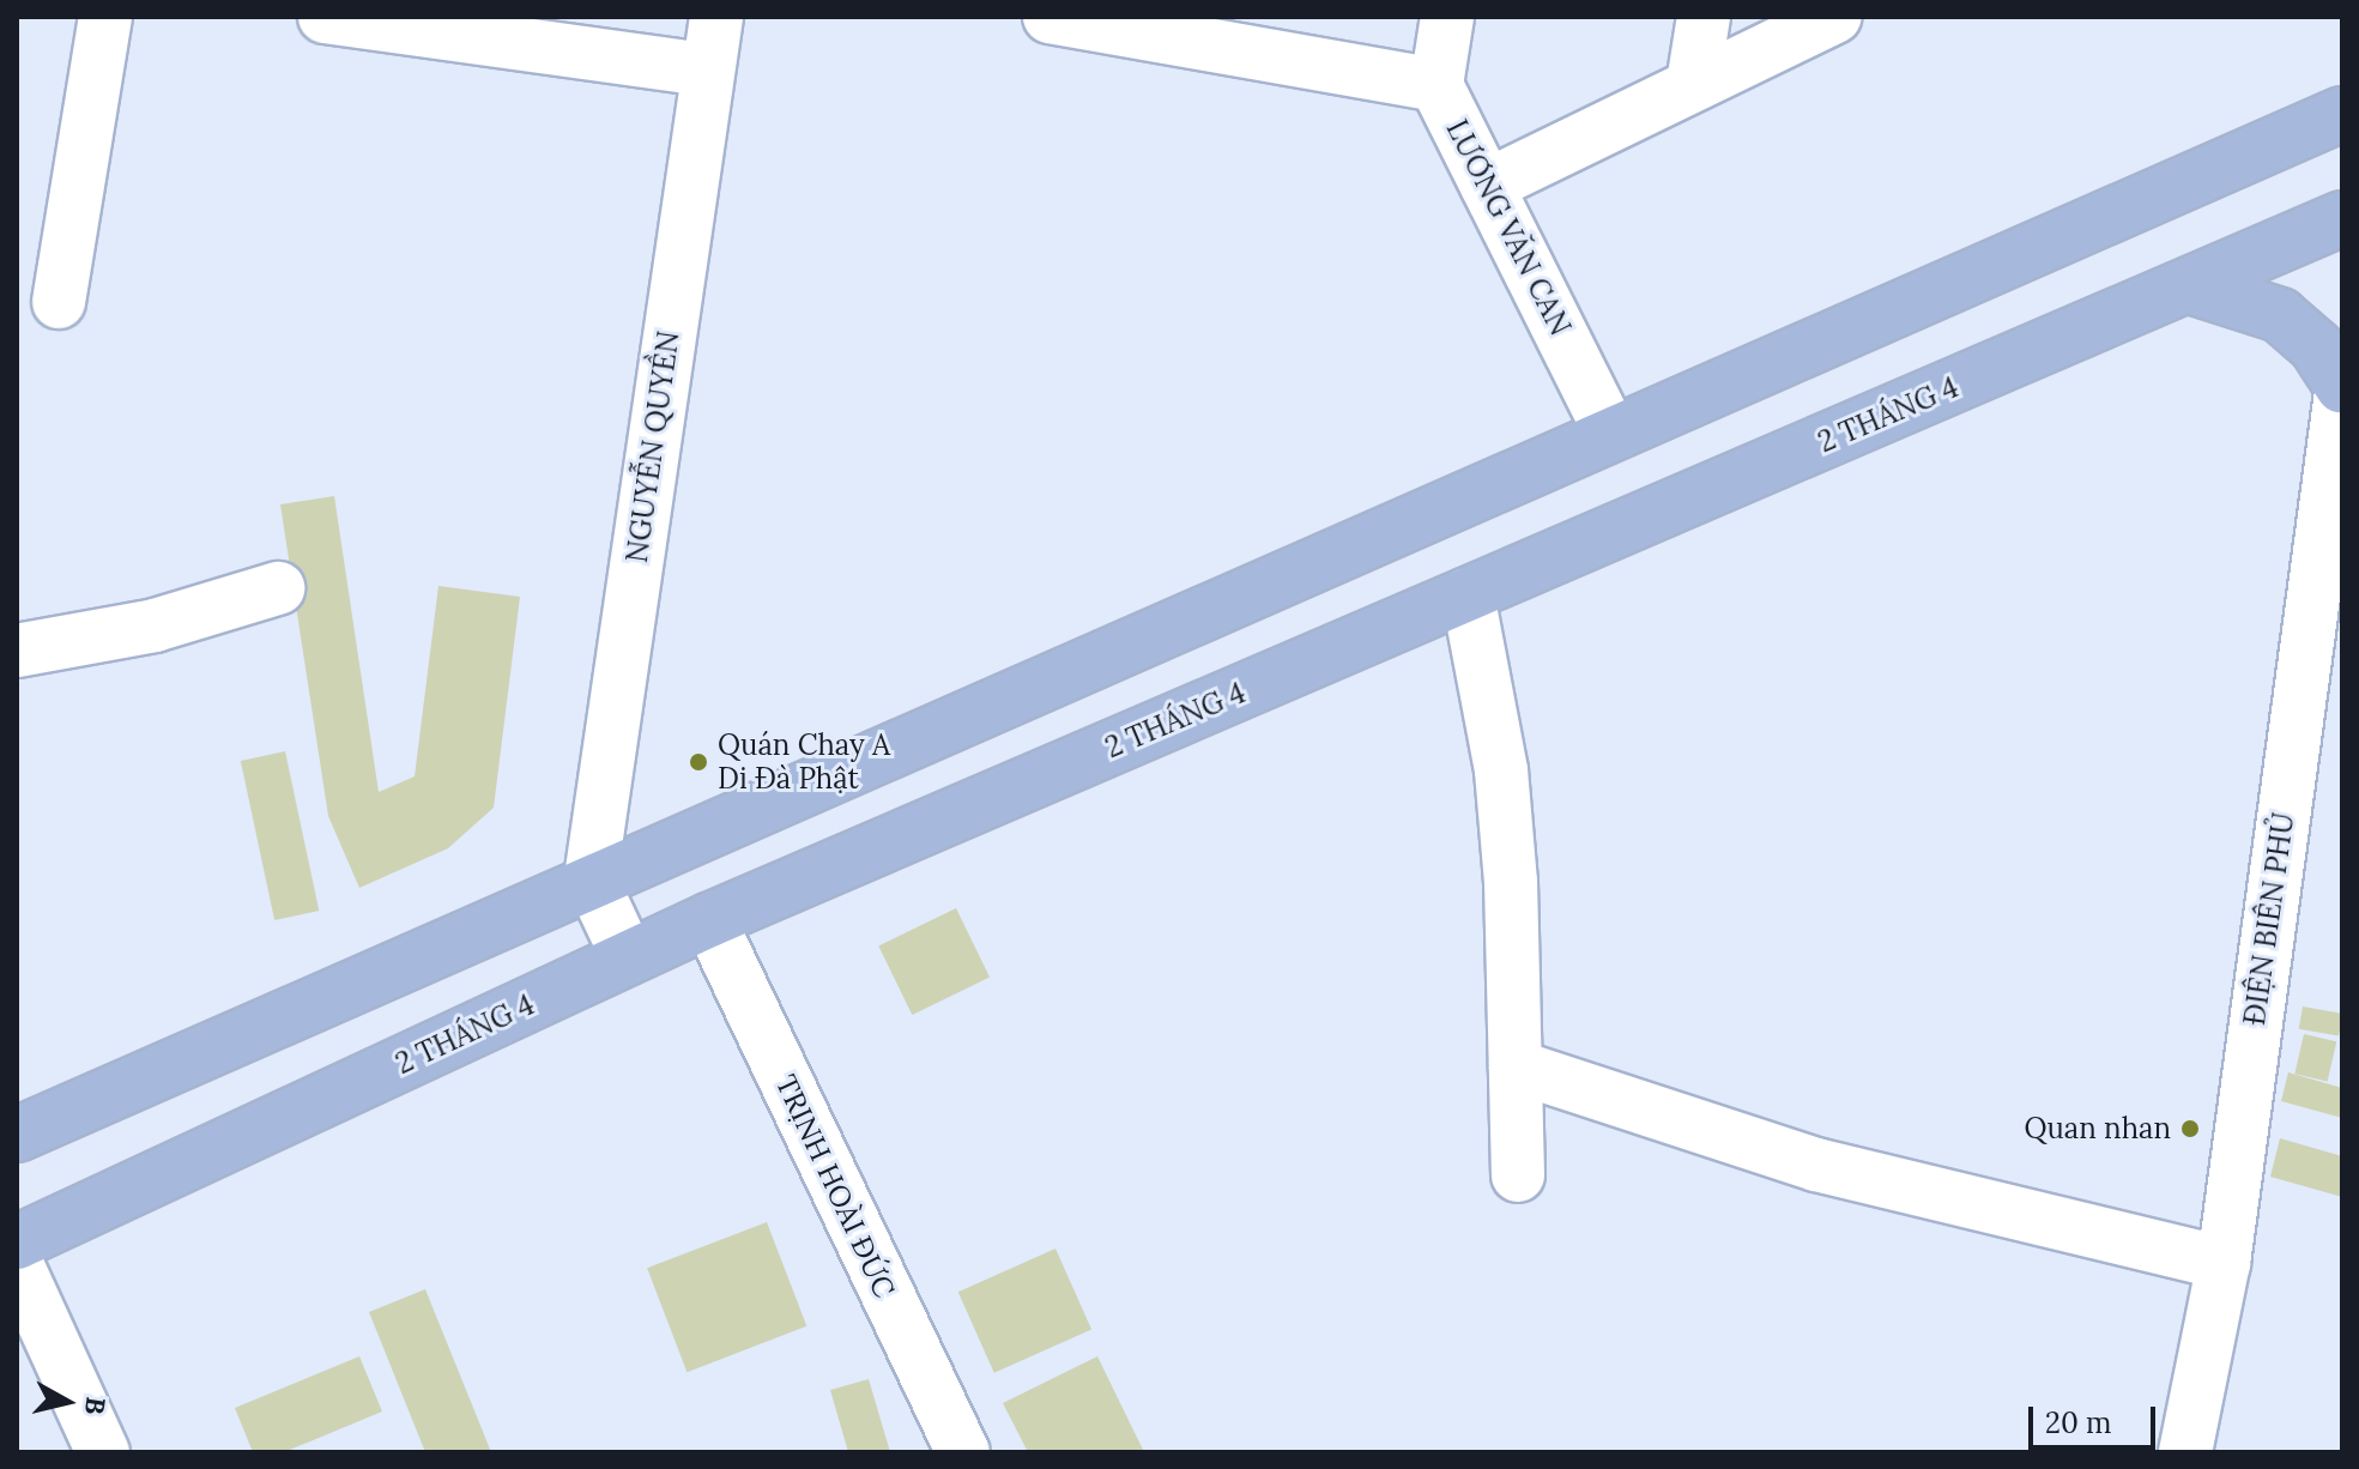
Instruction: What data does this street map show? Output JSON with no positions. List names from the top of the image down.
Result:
{
  "streets": {
    "main road": ["2 THÁNG 4"],
    "street": [
      "LƯƠNG VĂN CAN",
      "NGUYỄN QUYỀN",
      "ĐIỆN BIÊN PHỦ",
      "TRỊNH HOÀI ĐỨC"
    ]
  },
  "crossings": [
    ["2 THÁNG 4", "TRỊNH HOÀI ĐỨC"]
  ],
  "places": ["Quán Chay A Di Đà Phật", "Quan nhan"],
  "scale_bar": "20 m",
  "north": "right"
}
